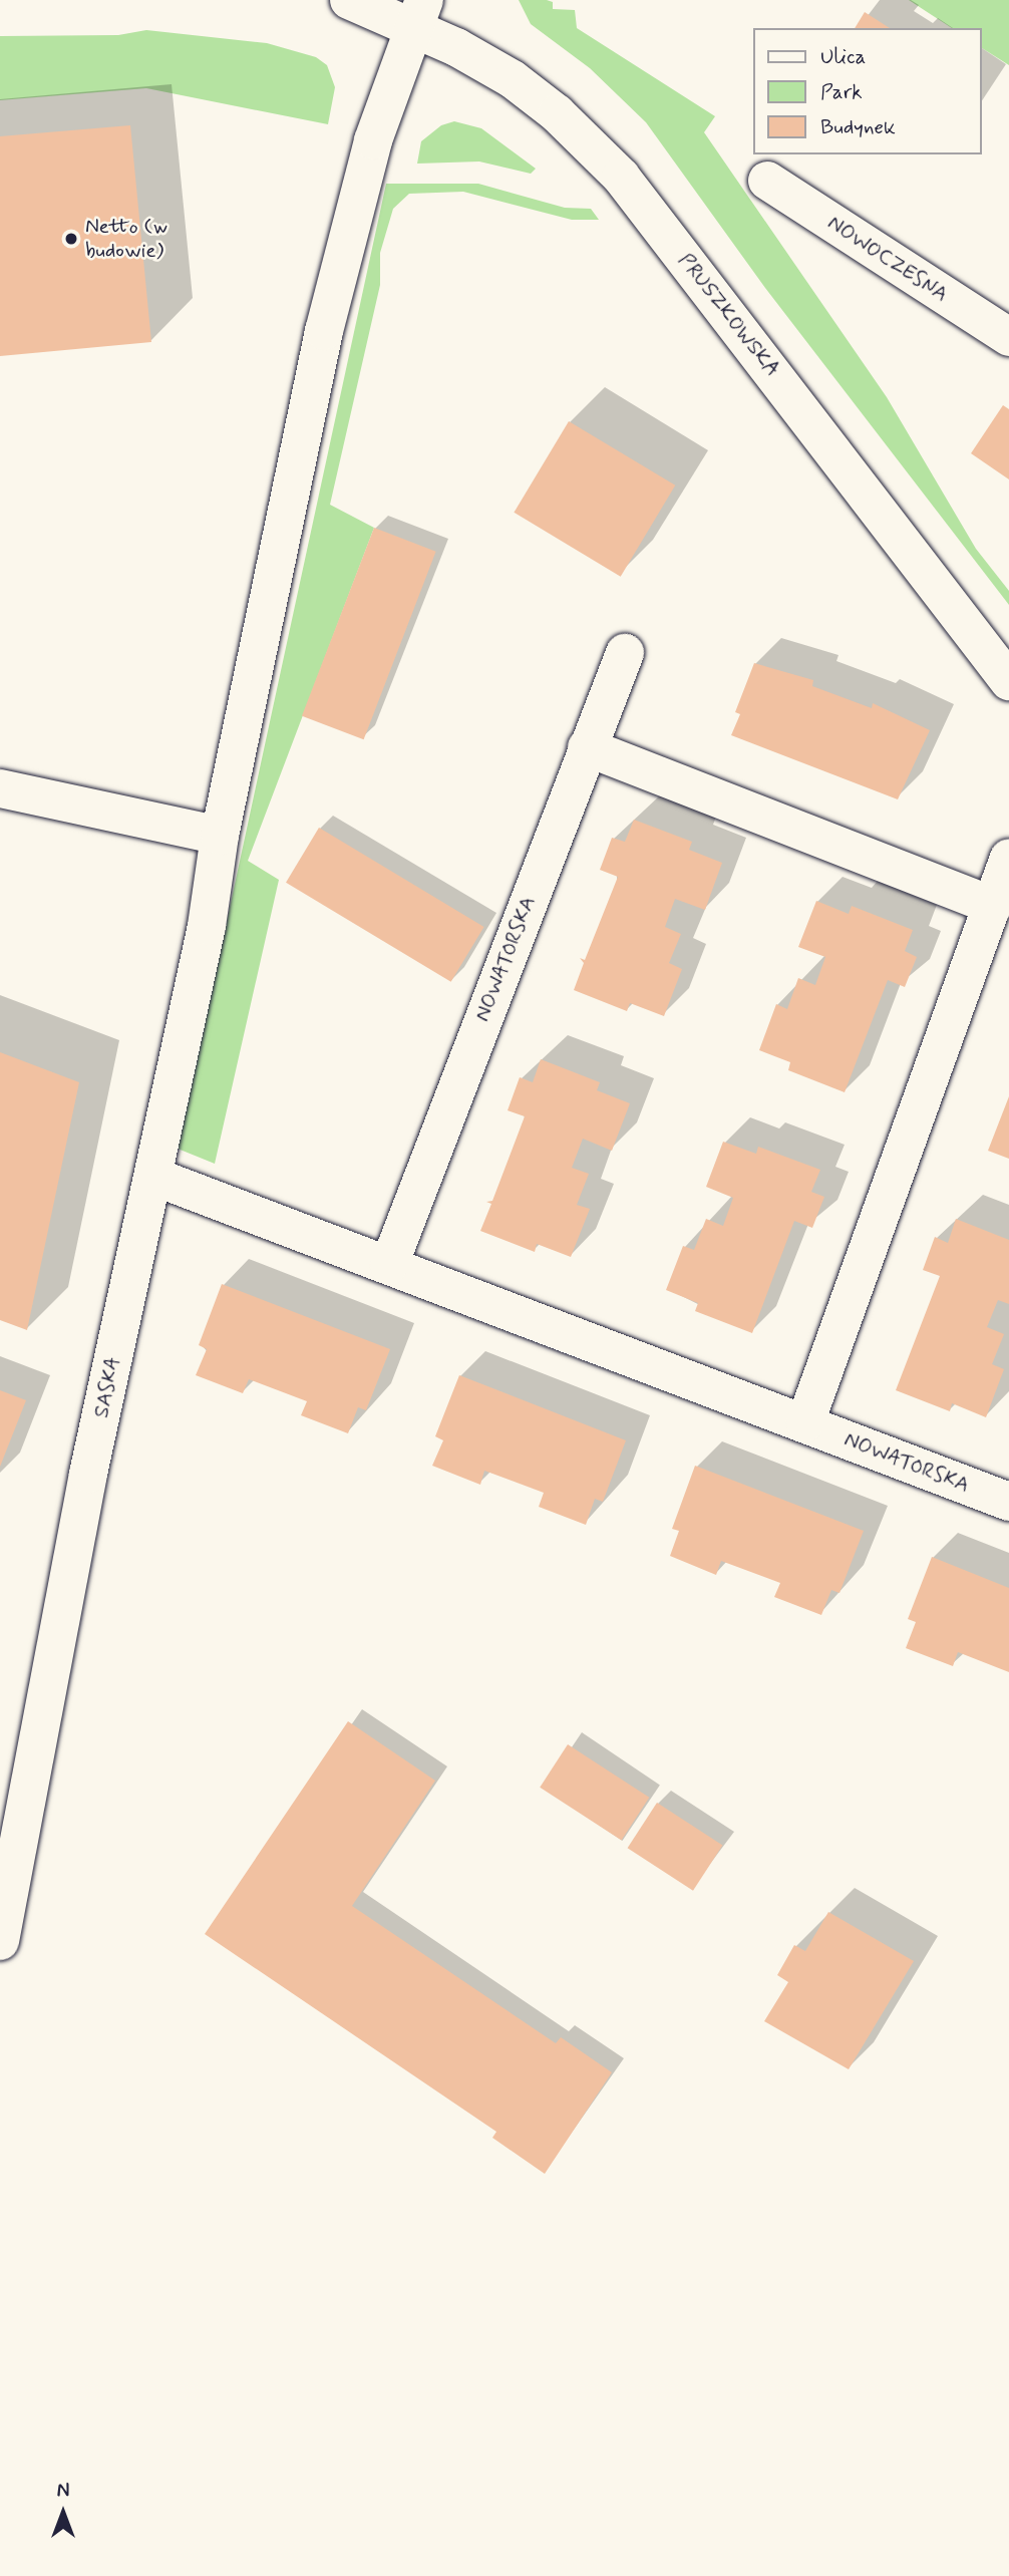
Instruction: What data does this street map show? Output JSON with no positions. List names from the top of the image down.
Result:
{
  "streets": {
    "street": [
      "NOWOCZESNA",
      "PRUSZKOWSKA",
      "NOWATORSKA",
      "SASKA"
    ]
  },
  "crossings": [
    ["PRUSZKOWSKA", "SASKA"],
    ["NOWATORSKA", "SASKA"]
  ],
  "places": ["Netto (w budowie)"],
  "legend": ["Ulica", "Park", "Budynek"],
  "north": "top"
}
